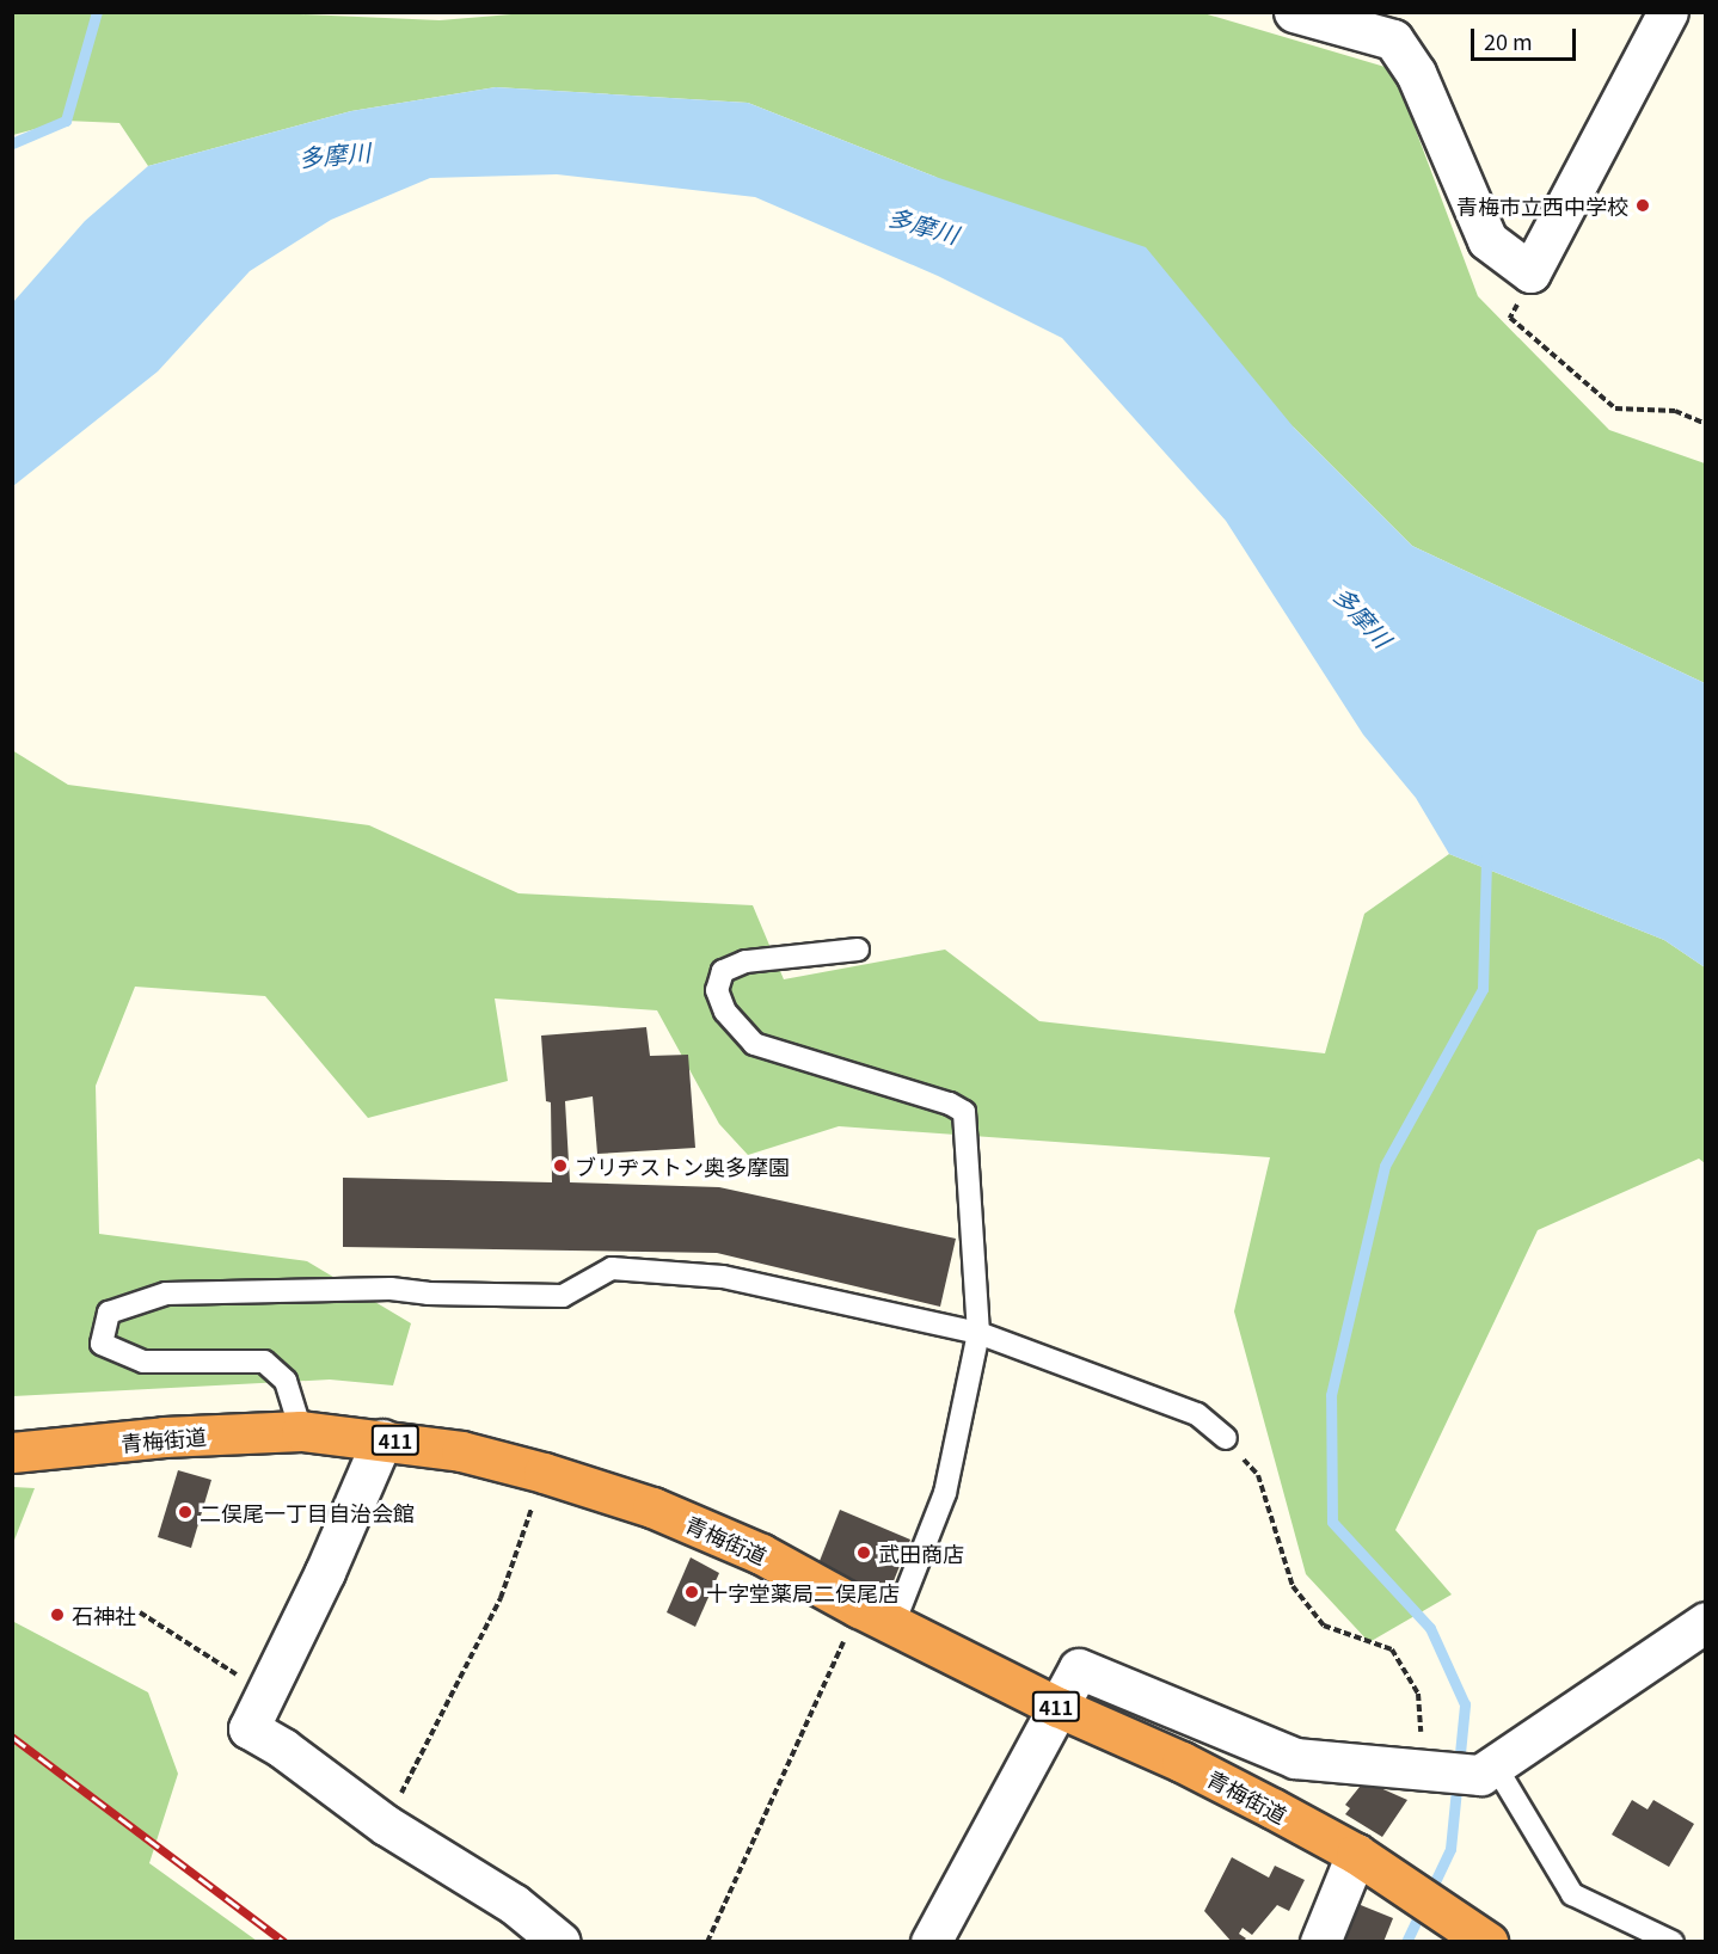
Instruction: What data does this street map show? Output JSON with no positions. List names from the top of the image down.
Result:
{
  "streets": {
    "highway": ["青梅街道", "411"]
  },
  "water": ["多摩川"],
  "places": [
    "青梅市立西中学校",
    "ブリヂストン奥多摩園",
    "二俣尾一丁目自治会館",
    "武田商店",
    "十字堂薬局二俣尾店",
    "石神社"
  ],
  "scale_bar": "20 m"
}
